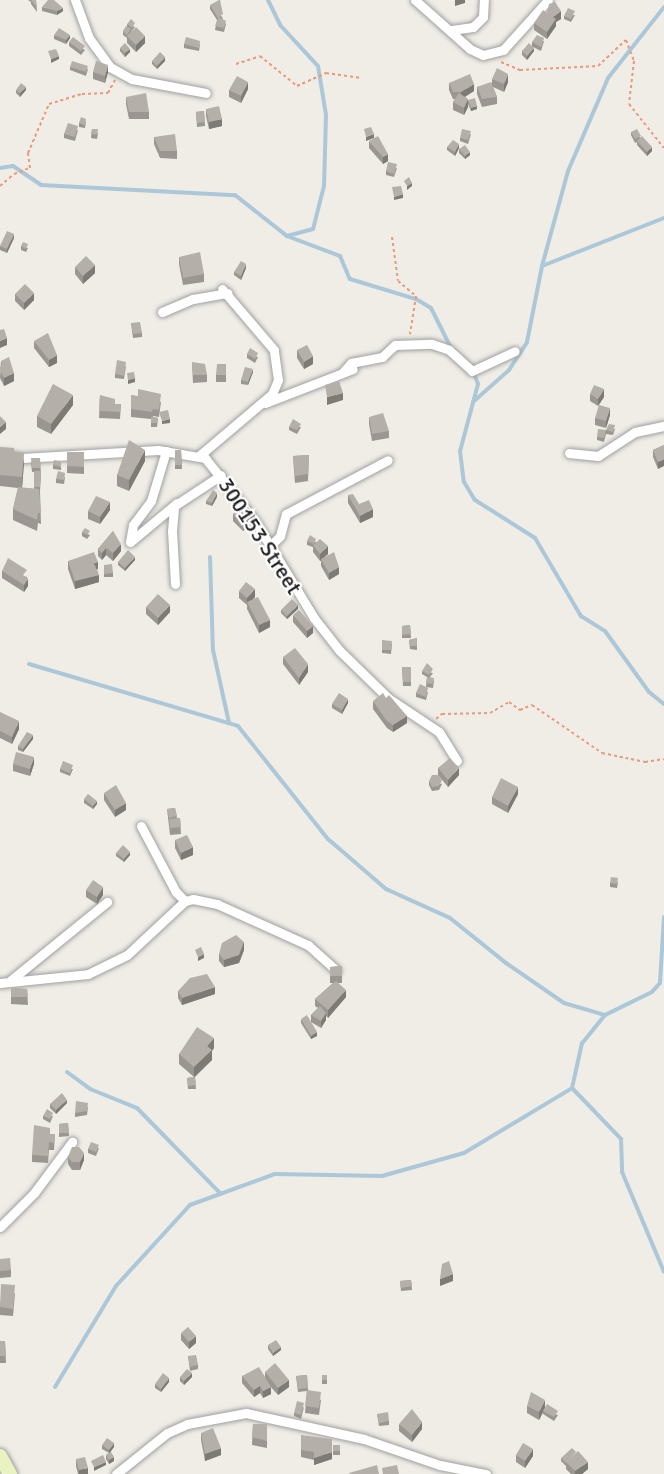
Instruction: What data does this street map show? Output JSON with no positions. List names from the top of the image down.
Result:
{
  "streets": {
    "street": ["300153 Street"]
  }
}
